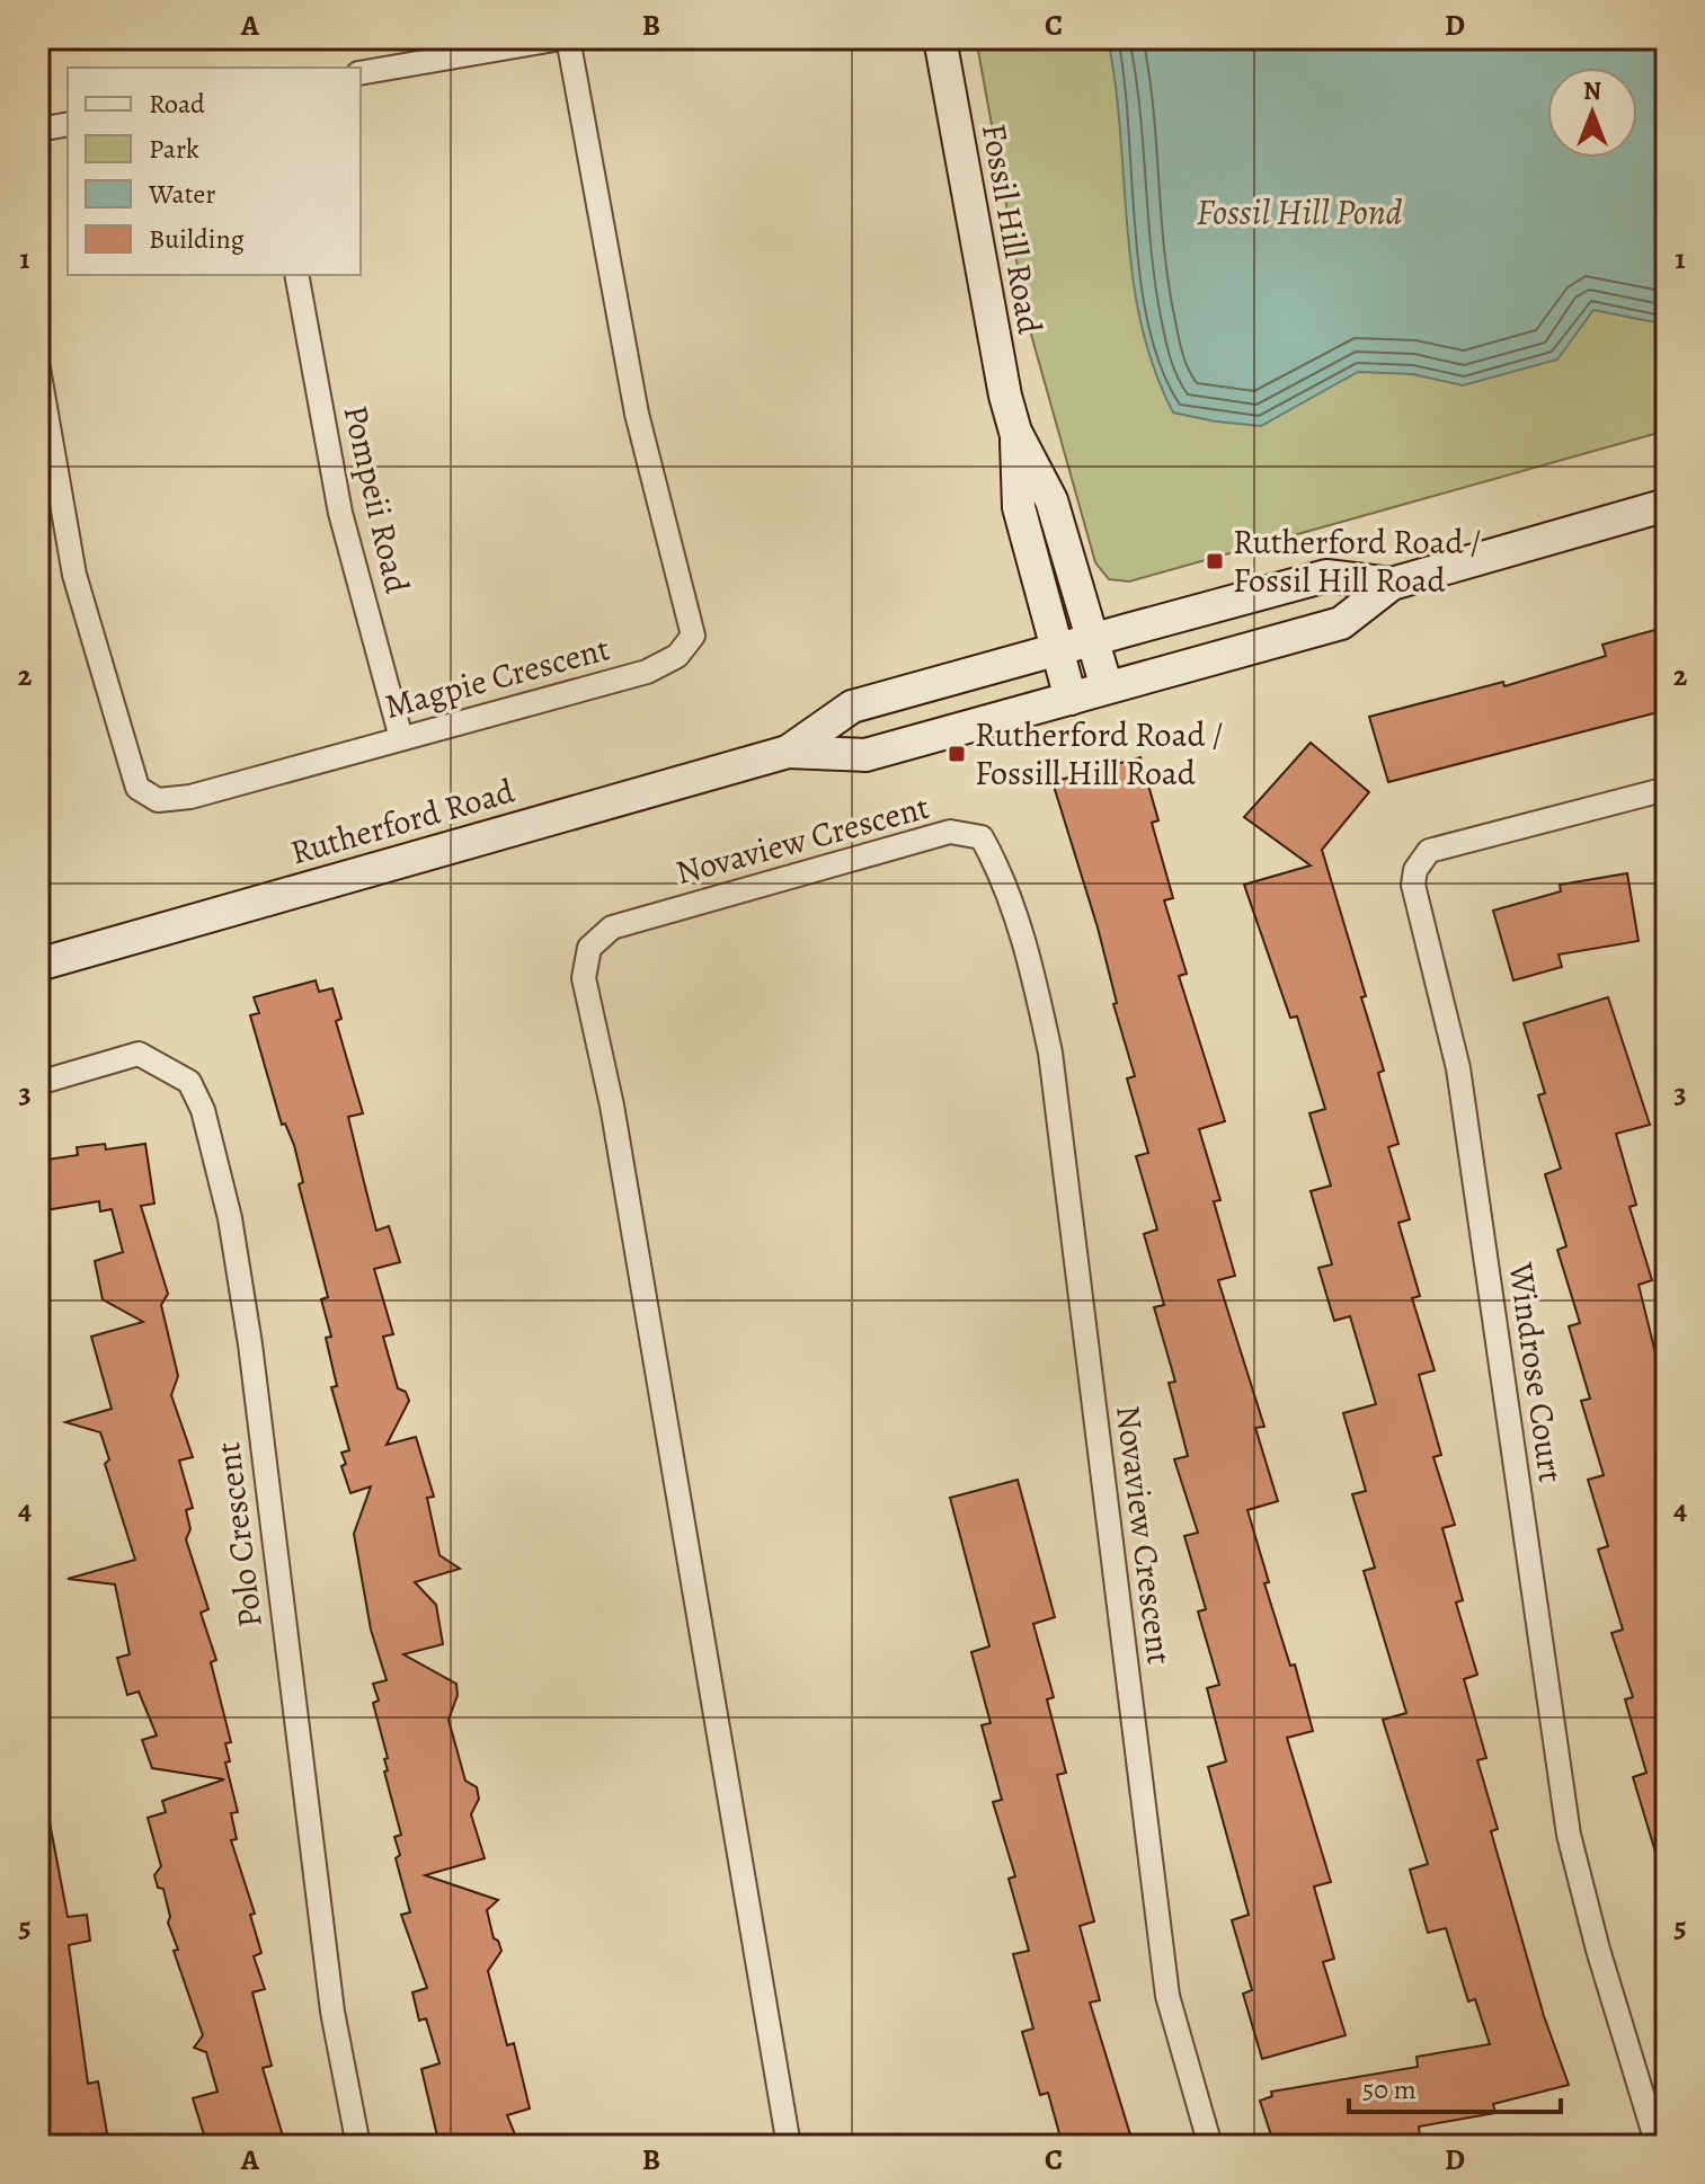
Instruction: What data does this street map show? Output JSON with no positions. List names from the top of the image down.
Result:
{
  "streets": {
    "main road": ["Fossil Hill Road", "Rutherford Road"],
    "street": [
      "Pompeii Road",
      "Magpie Crescent",
      "Novaview Crescent",
      "Windrose Court",
      "Polo Crescent"
    ]
  },
  "crossings": [
    ["Fossil Hill Road", "Rutherford Road"],
    ["Pompeii Road", "Magpie Crescent"]
  ],
  "water": ["Fossil Hill Pond"],
  "places": {
    "transit": ["Rutherford Road / Fossil Hill Road", "Rutherford Road / Fossill Hill Road"]
  },
  "legend": [
    "Road",
    "Park",
    "Water",
    "Building"
  ],
  "scale_bar": "50 m",
  "north": "top",
  "grid": {
    "columns": [
      "A",
      "B",
      "C",
      "D"
    ],
    "rows": [
      "1",
      "2",
      "3",
      "4",
      "5"
    ]
  }
}
